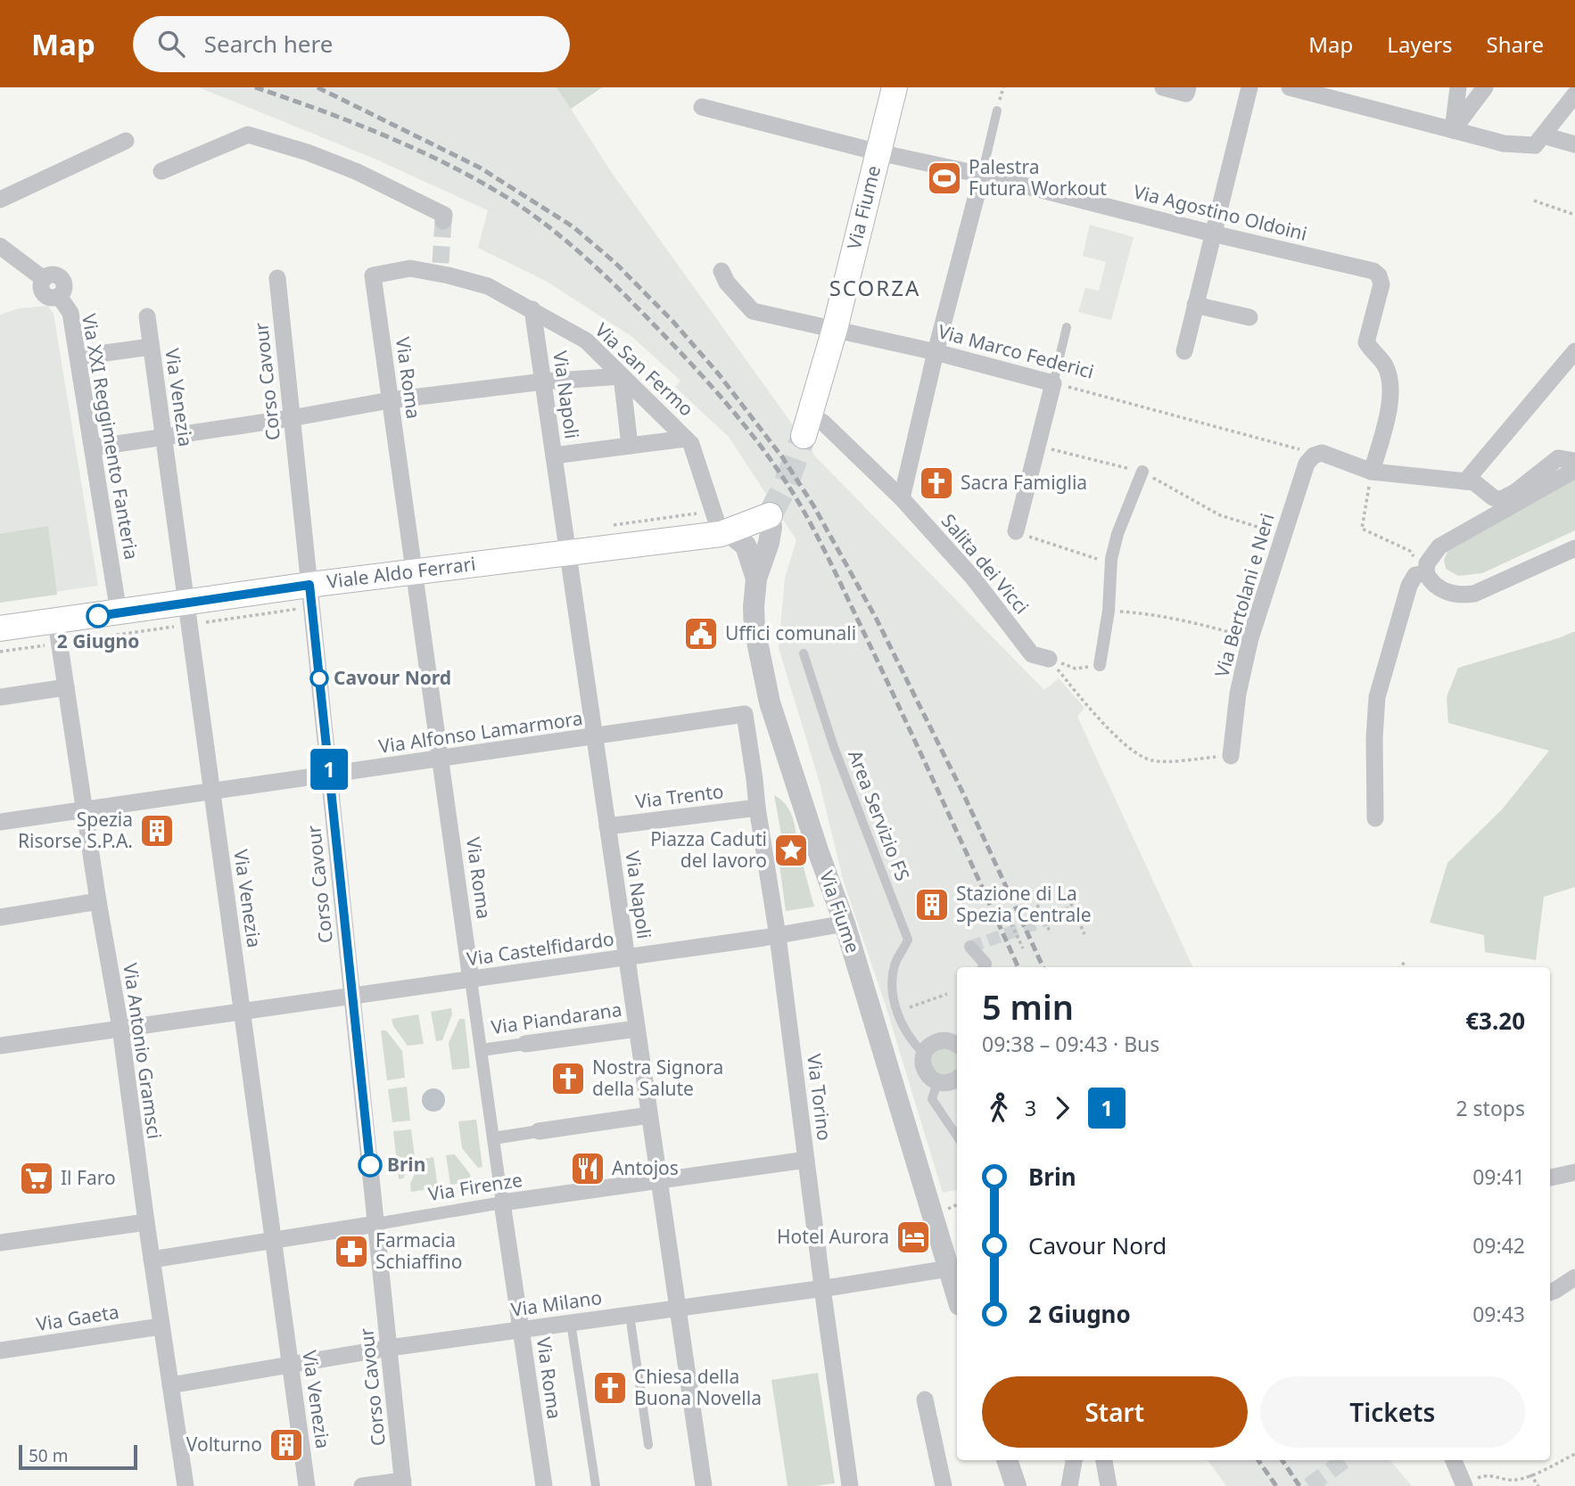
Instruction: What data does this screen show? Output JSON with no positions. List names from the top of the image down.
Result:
{
  "streets": {
    "main road": ["Via Fiume", "Viale Aldo Ferrari"],
    "street": [
      "Via Agostino Oldoini",
      "Via Marco Federici",
      "Via San Fermo",
      "Via Roma",
      "Corso Cavour",
      "Via Napoli",
      "Via Venezia",
      "Via XXI Reggimento Fanteria",
      "Salita dei Vicci",
      "Via Bertolani e Neri",
      "Via Alfonso Lamarmora",
      "Via Trento",
      "Via Castelfidardo",
      "Via Piandarana",
      "Via Antonio Gramsci",
      "Via Torino",
      "Via Firenze",
      "Via Milano",
      "Via Gaeta"
    ],
    "lane": ["Area Servizio FS"]
  },
  "crossings": [
    ["Via Fiume", "Via Agostino Oldoini"],
    ["Via Fiume", "Via Marco Federici"],
    ["Via Fiume", "Salita dei Vicci"],
    ["Via Fiume", "Viale Aldo Ferrari"],
    ["Via Fiume", "Via Castelfidardo"],
    ["Via Fiume", "Via Milano"],
    ["Via Marco Federici", "Via Bertolani e Neri"],
    ["Via San Fermo", "Via Roma"],
    ["Via San Fermo", "Via Napoli"],
    ["Via San Fermo", "Viale Aldo Ferrari"],
    ["Via Roma", "Viale Aldo Ferrari"],
    ["Via Roma", "Via Alfonso Lamarmora"],
    ["Via Roma", "Via Castelfidardo"],
    ["Via Roma", "Via Piandarana"],
    ["Via Roma", "Via Firenze"],
    ["Via Roma", "Via Milano"],
    ["Corso Cavour", "Viale Aldo Ferrari"],
    ["Corso Cavour", "Via Alfonso Lamarmora"],
    ["Corso Cavour", "Via Castelfidardo"],
    ["Corso Cavour", "Via Firenze"],
    ["Corso Cavour", "Via Milano"],
    ["Via Napoli", "Viale Aldo Ferrari"],
    ["Via Napoli", "Via Alfonso Lamarmora"],
    ["Via Napoli", "Via Trento"],
    ["Via Napoli", "Via Castelfidardo"],
    ["Via Napoli", "Via Piandarana"],
    ["Via Napoli", "Via Firenze"],
    ["Via Napoli", "Via Milano"],
    ["Via Venezia", "Viale Aldo Ferrari"],
    ["Via Venezia", "Via Alfonso Lamarmora"],
    ["Via Venezia", "Via Castelfidardo"],
    ["Via Venezia", "Via Firenze"],
    ["Via Venezia", "Via Milano"],
    ["Via XXI Reggimento Fanteria", "Viale Aldo Ferrari"],
    ["Viale Aldo Ferrari", "Via Antonio Gramsci"],
    ["Via Alfonso Lamarmora", "Via Antonio Gramsci"],
    ["Via Alfonso Lamarmora", "Via Torino"],
    ["Via Trento", "Via Torino"],
    ["Via Castelfidardo", "Via Antonio Gramsci"],
    ["Via Castelfidardo", "Via Torino"],
    ["Via Antonio Gramsci", "Via Firenze"],
    ["Via Antonio Gramsci", "Via Milano"],
    ["Via Antonio Gramsci", "Via Gaeta"],
    ["Via Torino", "Via Firenze"],
    ["Via Torino", "Via Milano"]
  ],
  "districts": ["SCORZA"],
  "places": {
    "sports": ["Palestra Futura Workout"],
    "church": ["Sacra Famiglia", "Nostra Signora della Salute", "Chiesa della Buona Novella"],
    "other": ["2 Giugno", "Cavour Nord", "Brin"],
    "public building": ["Uffici comunali"],
    "building": ["Spezia Risorse S.P.A.", "Stazione di La Spezia Centrale", "Volturno"],
    "place": ["Piazza Caduti del lavoro"],
    "restaurant": ["Antojos"],
    "supermarket": ["Il Faro"],
    "hotel": ["Hotel Aurora"],
    "pharmacy": ["Farmacia Schiaffino"]
  },
  "lines": ["bus line 1"],
  "scale_bar": "50 m",
  "page": {
    "header": "Map",
    "search": "Search here",
    "nav": ["Map", "Layers", "Share"],
    "on_map": "1",
    "heading": ["5 min", "09:38 – 09:43 · Bus", "€3.20"],
    "legs": ["3", "1", "2 stops"],
    "list": [
      {
        "name": "Brin",
        "value": "09:41"
      },
      {
        "name": "Cavour Nord",
        "value": "09:42"
      },
      {
        "name": "2 Giugno",
        "value": "09:43"
      }
    ],
    "buttons": ["Start", "Tickets"],
    "scale": "50 m"
  }
}
